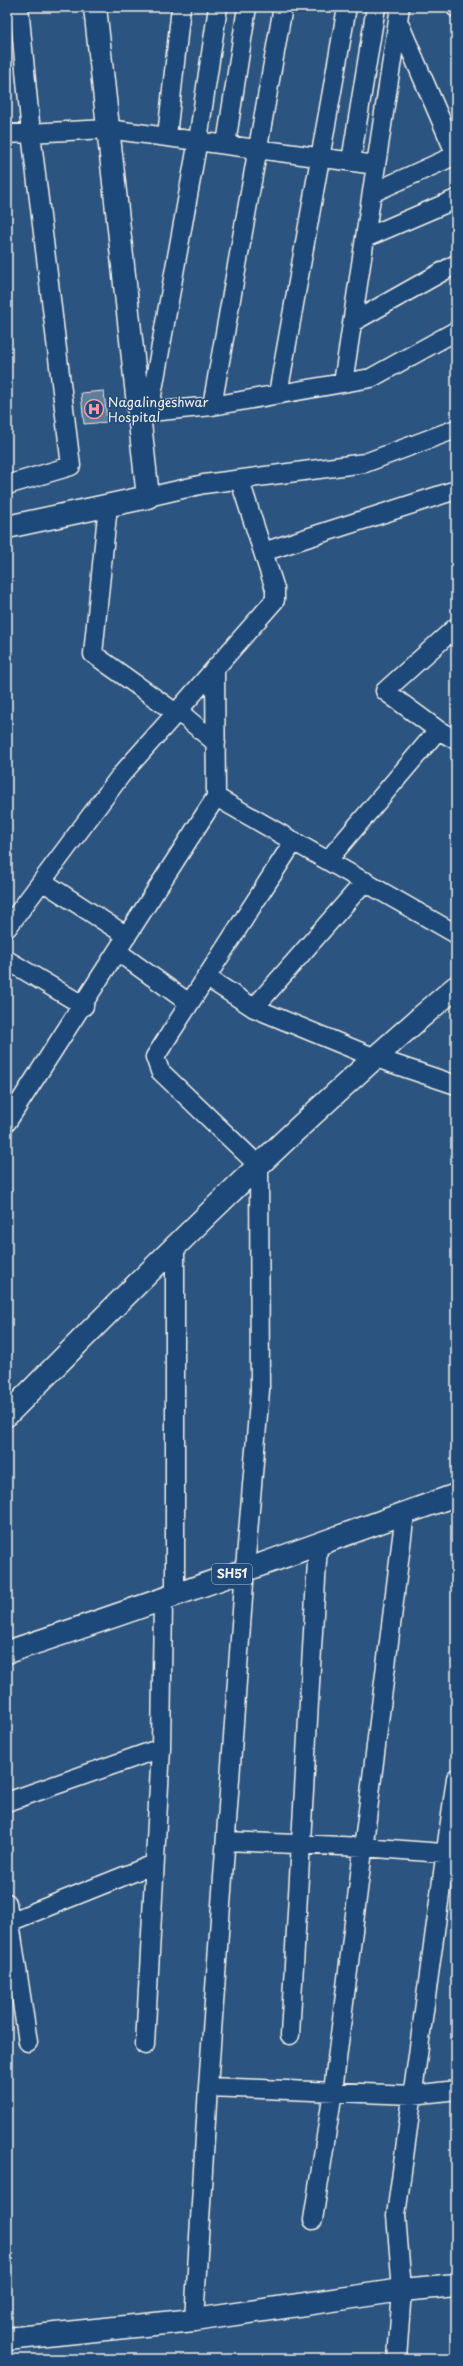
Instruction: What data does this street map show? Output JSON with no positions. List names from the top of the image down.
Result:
{
  "streets": {
    "street": ["SH51"]
  },
  "places": {
    "hospital": ["Nagalingeshwar Hospital"]
  }
}
